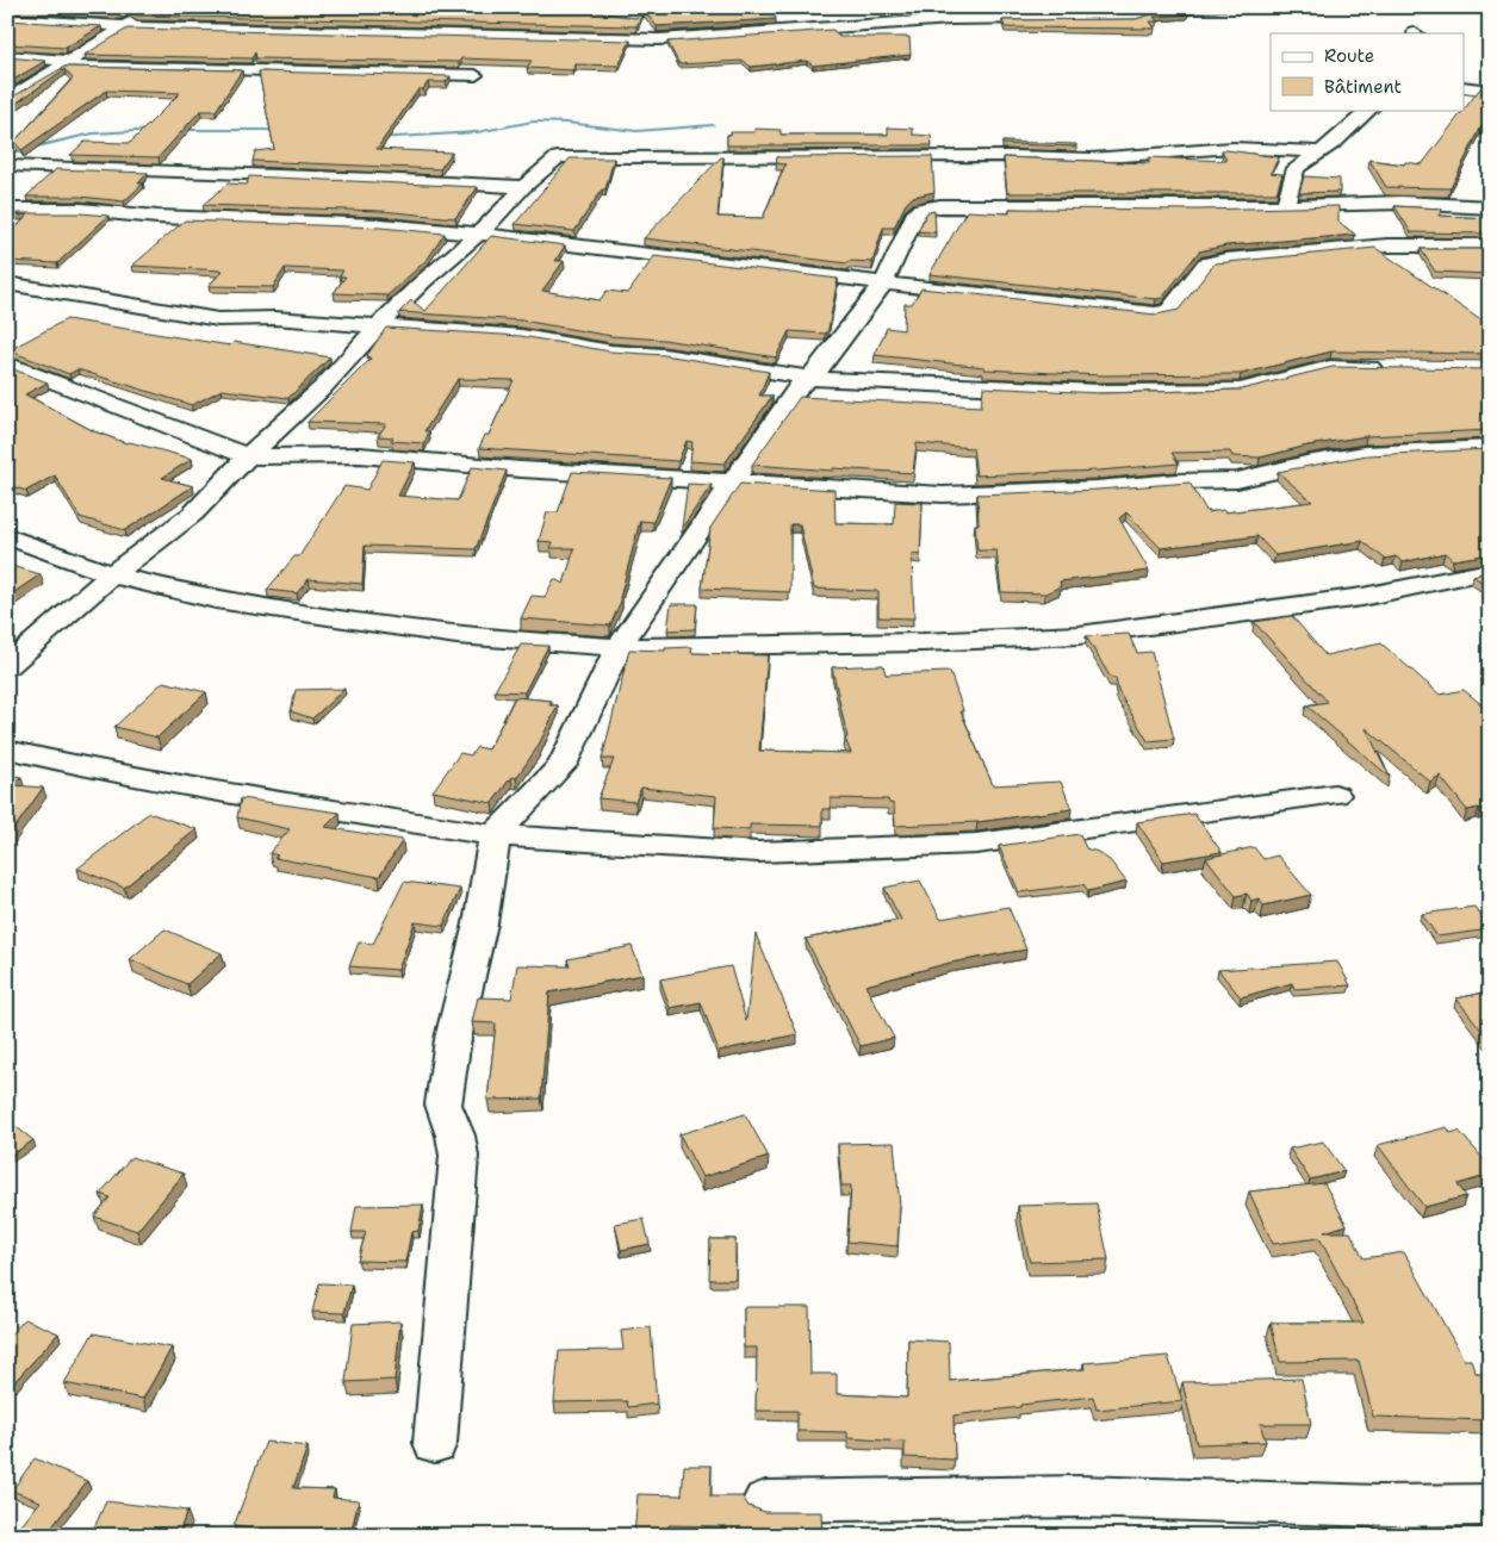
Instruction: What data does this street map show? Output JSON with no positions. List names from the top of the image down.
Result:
{
  "legend": ["Route", "Bâtiment"]
}
